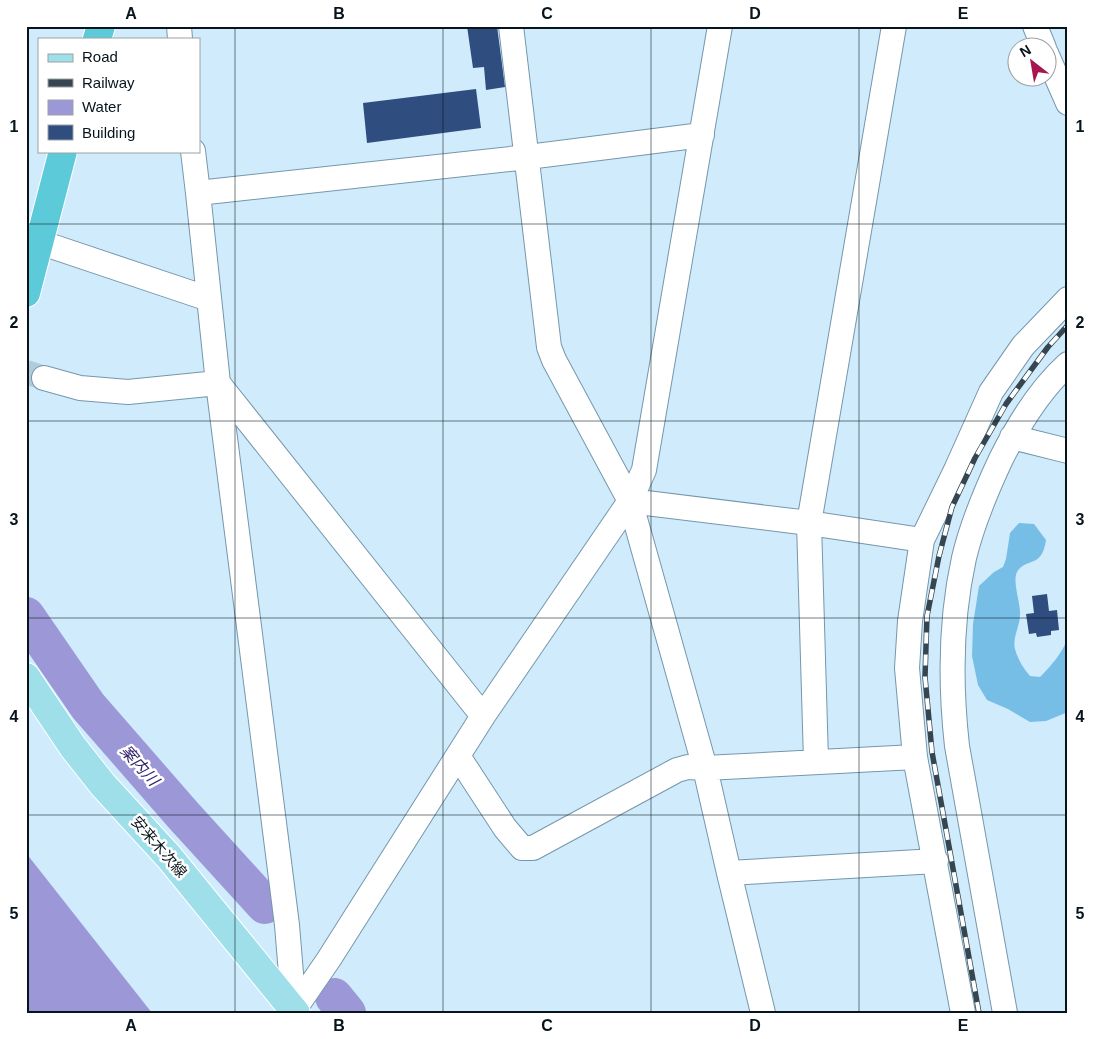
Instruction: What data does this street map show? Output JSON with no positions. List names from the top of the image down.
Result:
{
  "streets": {
    "main road": ["安来木次線"]
  },
  "water": ["案内川"],
  "legend": [
    "Road",
    "Railway",
    "Water",
    "Building"
  ],
  "north": "top left",
  "grid": {
    "columns": [
      "A",
      "B",
      "C",
      "D",
      "E"
    ],
    "rows": [
      "1",
      "2",
      "3",
      "4",
      "5"
    ]
  }
}
